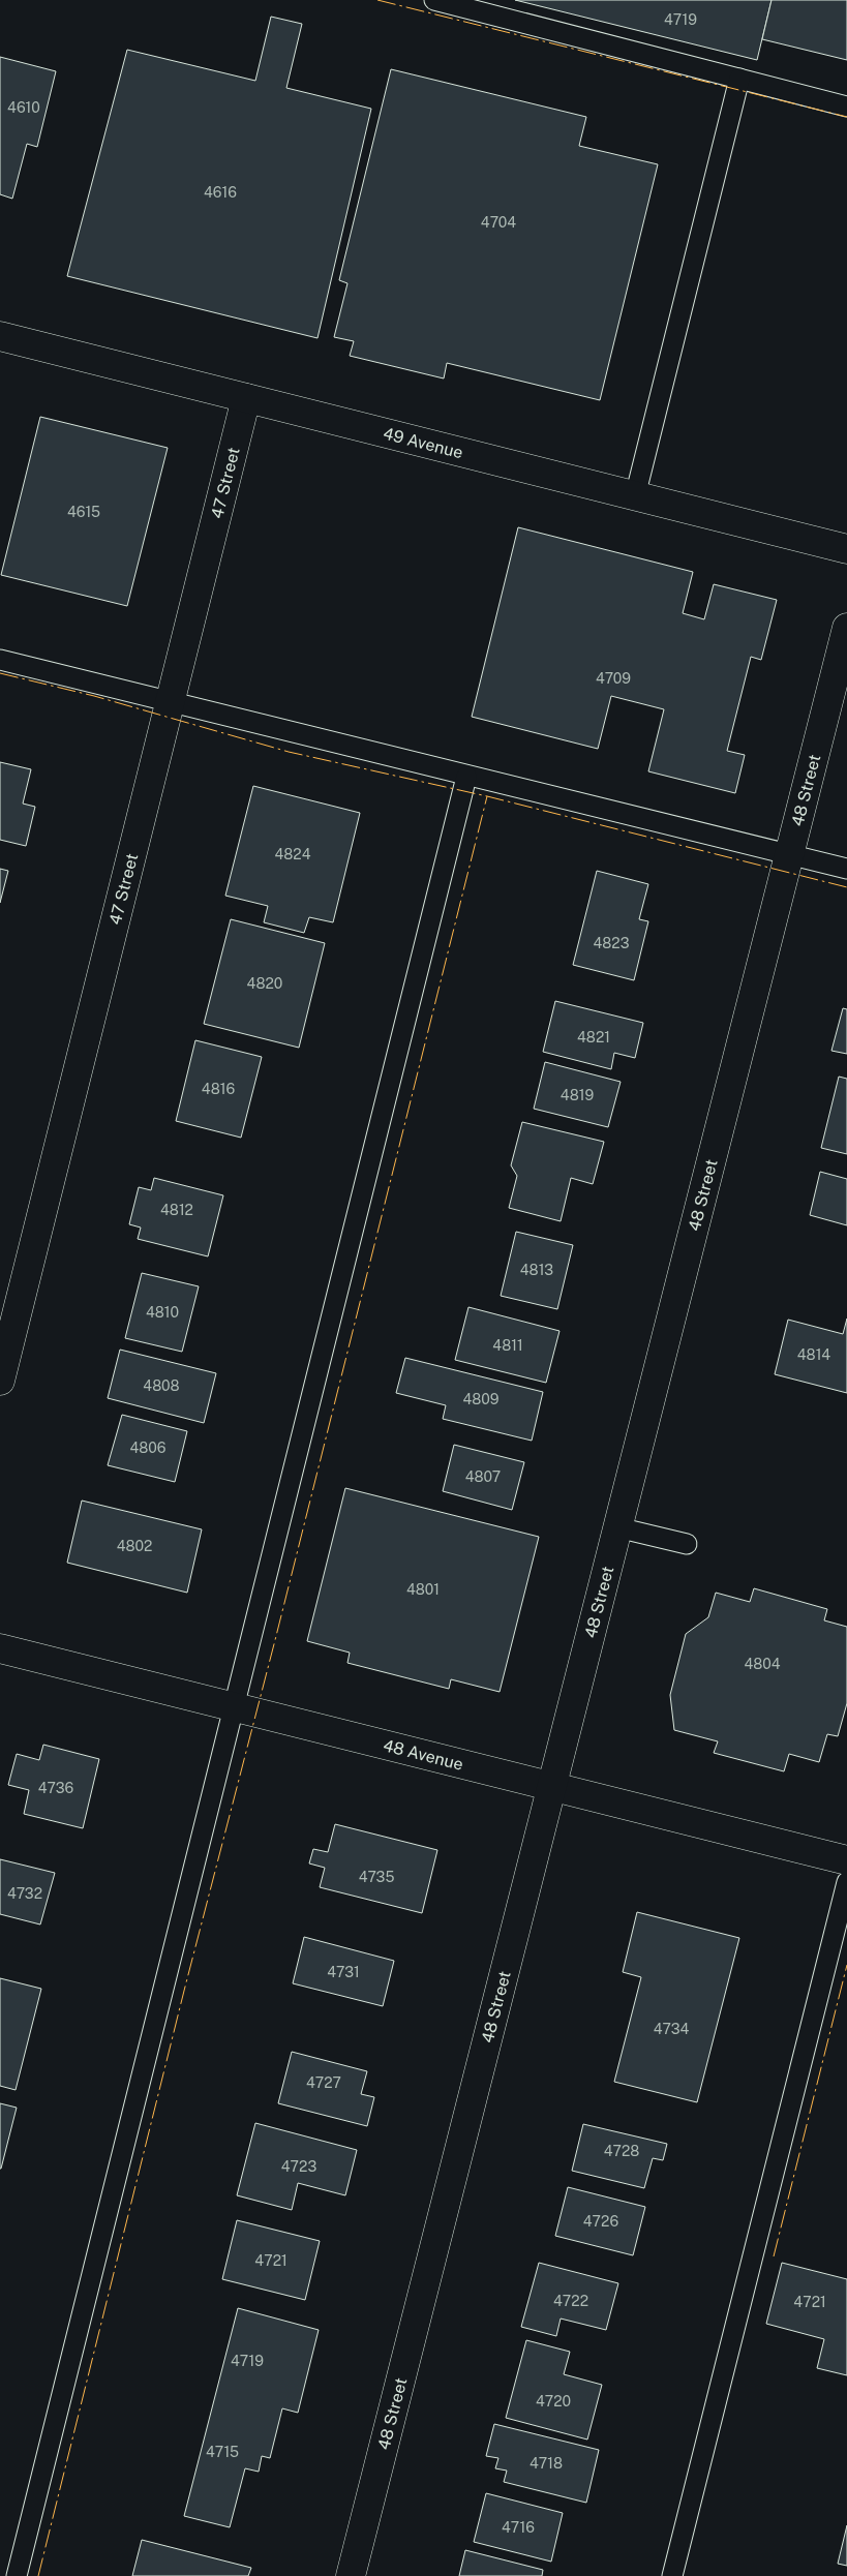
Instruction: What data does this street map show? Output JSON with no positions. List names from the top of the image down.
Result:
{
  "streets": {
    "street": [
      "49 Avenue",
      "47 Street",
      "48 Street",
      "48 Avenue"
    ]
  },
  "crossings": [
    ["49 Avenue", "47 Street"],
    ["48 Street", "48 Avenue"]
  ],
  "house_numbers": [
    "4719",
    "4610",
    "4616",
    "4704",
    "4615",
    "4709",
    "4824",
    "4823",
    "4820",
    "4821",
    "4816",
    "4819",
    "4812",
    "4813",
    "4810",
    "4811",
    "4814",
    "4808",
    "4809",
    "4806",
    "4807",
    "4802",
    "4801",
    "4804",
    "4736",
    "4735",
    "4732",
    "4731",
    "4734",
    "4727",
    "4728",
    "4723",
    "4726",
    "4721",
    "4722",
    "4721",
    "4719",
    "4720",
    "4715",
    "4718",
    "4716"
  ]
}
